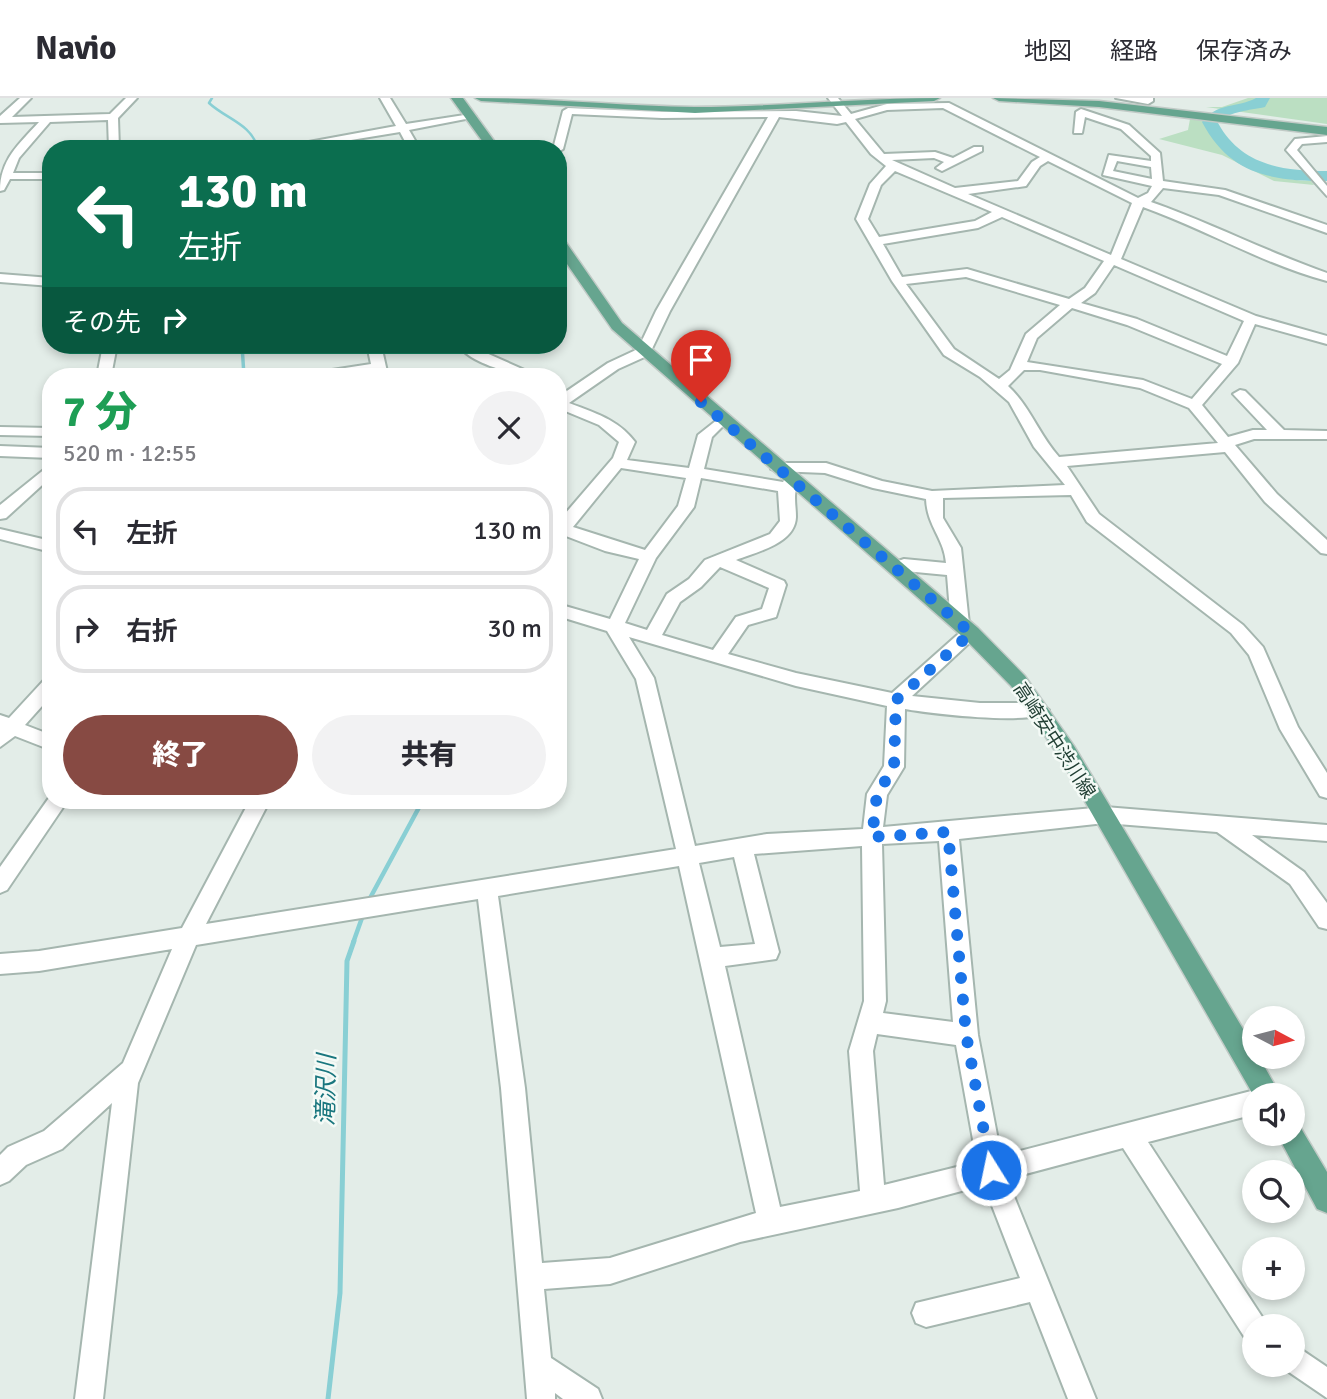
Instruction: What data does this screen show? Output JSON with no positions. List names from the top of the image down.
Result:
{
  "streets": {
    "main road": ["高崎安中渋川線"]
  },
  "water": ["滝沢川"],
  "north": "right",
  "page": {
    "header": "Navio",
    "nav": ["地図", "経路", "保存済み"],
    "turn": ["130 m", "左折"],
    "then": "その先",
    "heading": ["7 分", "520 m · 12:55"],
    "list": [
      {
        "name": "左折",
        "value": "130 m"
      },
      {
        "name": "右折",
        "value": "30 m"
      }
    ],
    "buttons": ["終了", "共有"],
    "map_buttons": ["+", "−"]
  }
}
